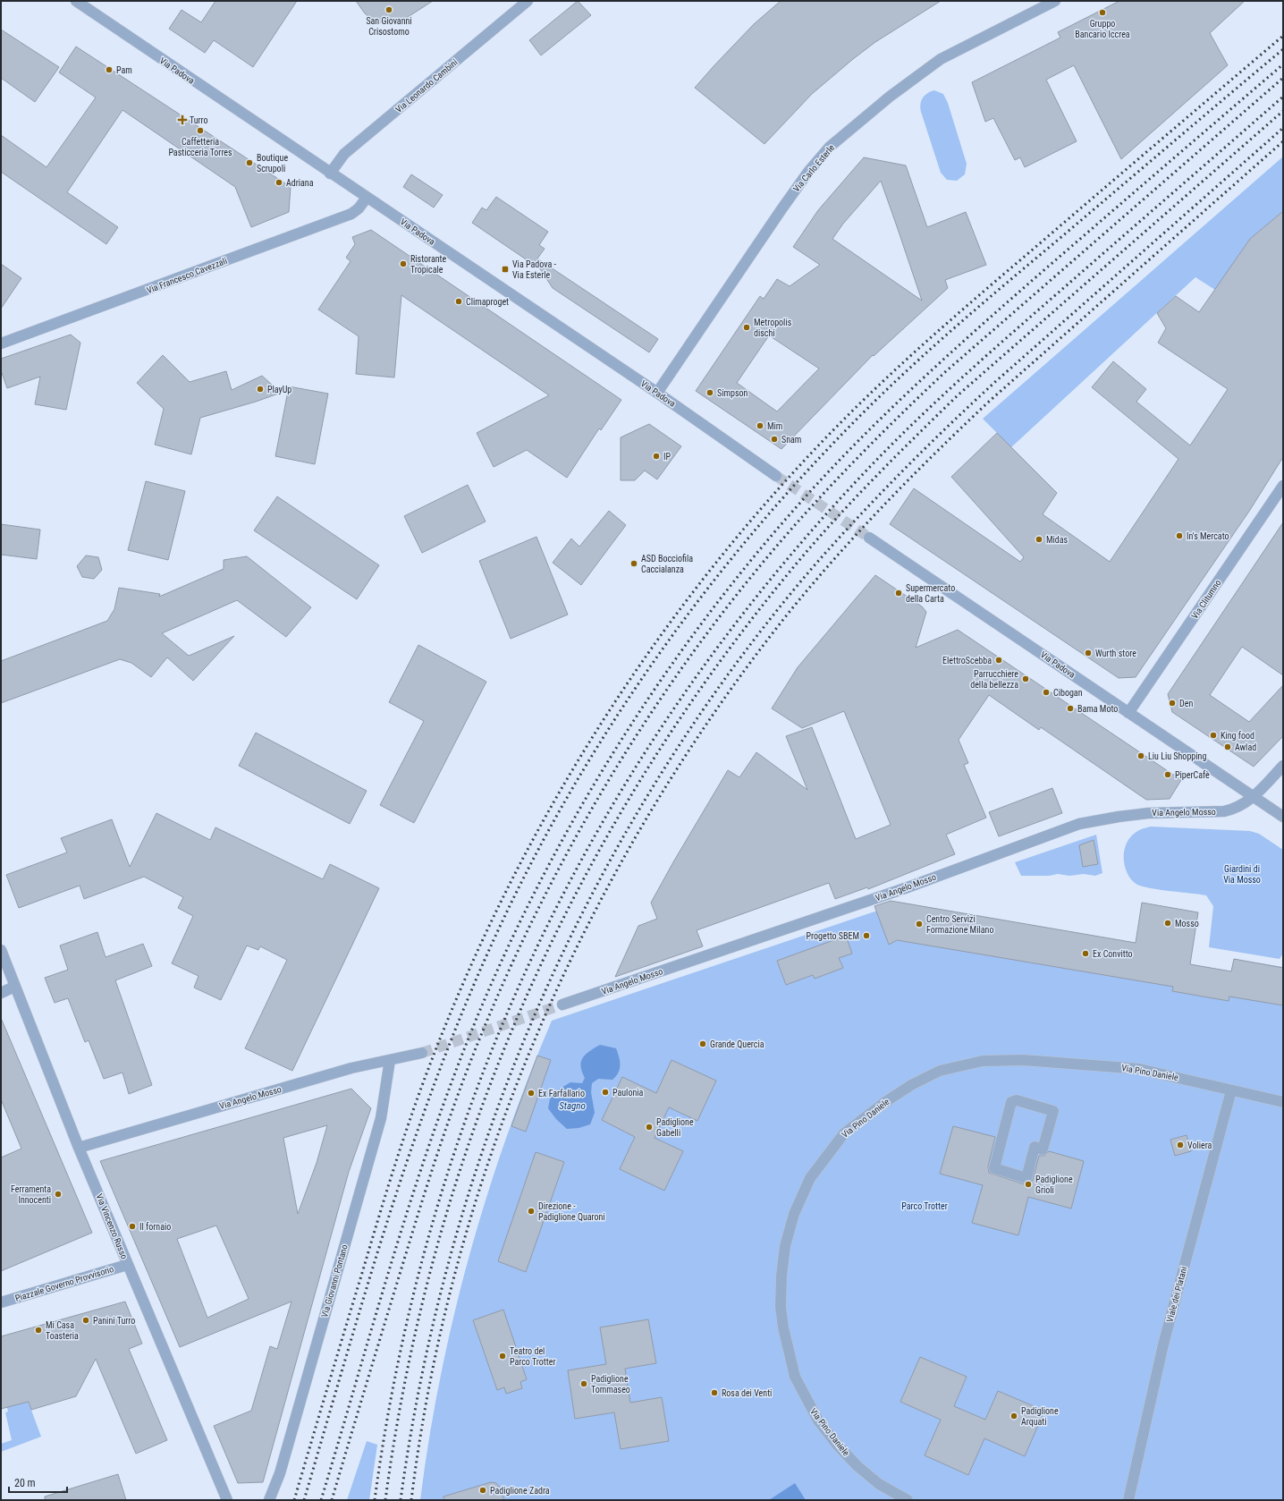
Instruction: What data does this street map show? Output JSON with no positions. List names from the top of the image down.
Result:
{
  "streets": {
    "street": [
      "Via Padova",
      "Via Leonardo Cambini",
      "Via Carlo Esterle",
      "Via Francesco Cavezzali",
      "Via Clitumno",
      "Via Angelo Mosso",
      "Via Pino Daniele",
      "Via Vincenzo Russo",
      "Via Giovanni Pontano",
      "Piazzale Governo Provvisorio",
      "Viale dei Platani"
    ]
  },
  "crossings": [
    ["Via Padova", "Via Leonardo Cambini"],
    ["Via Padova", "Via Carlo Esterle"],
    ["Via Padova", "Via Francesco Cavezzali"],
    ["Via Padova", "Via Clitumno"],
    ["Via Padova", "Via Angelo Mosso"],
    ["Via Angelo Mosso", "Via Vincenzo Russo"],
    ["Via Angelo Mosso", "Via Giovanni Pontano"],
    ["Via Pino Daniele", "Viale dei Platani"],
    ["Via Vincenzo Russo", "Piazzale Governo Provvisorio"]
  ],
  "water": ["Stagno"],
  "parks": ["Giardini di Via Mosso", "Parco Trotter"],
  "places": {
    "other": [
      "San Giovanni Crisostomo",
      "Gruppo Bancario Iccrea",
      "Pam",
      "Caffetteria Pasticceria Torres",
      "Boutique Scrupoli",
      "Adriana",
      "Ristorante Tropicale",
      "Climaproget",
      "Metropolis dischi",
      "PlayUp",
      "Simpson",
      "Mim",
      "Snam",
      "IP",
      "In's Mercato",
      "Midas",
      "ASD Bocciofila Caccialanza",
      "Supermercato della Carta",
      "Wurth store",
      "ElettroScebba",
      "Parrucchiere della bellezza",
      "Cibogan",
      "Den",
      "Bama Moto",
      "King food",
      "Awlad",
      "Liu Liu Shopping",
      "PiperCafè",
      "Mosso",
      "Centro Servizi Formazione Milano",
      "Progetto SBEM",
      "Ex Convitto",
      "Grande Quercia",
      "Paulonia",
      "Ex Farfallario",
      "Padiglione Gabelli",
      "Voliera",
      "Padiglione Grioli",
      "Ferramenta Innocenti",
      "Direzione - Padiglione Quaroni",
      "Il fornaio",
      "Panini Turro",
      "Mi Casa Toasteria",
      "Teatro del Parco Trotter",
      "Padiglione Tommaseo",
      "Rosa dei Venti",
      "Padiglione Arquati",
      "Padiglione Zadra"
    ],
    "health": ["Turro"],
    "transit": ["Via Padova - Via Esterle"]
  },
  "scale_bar": "20 m"
}
